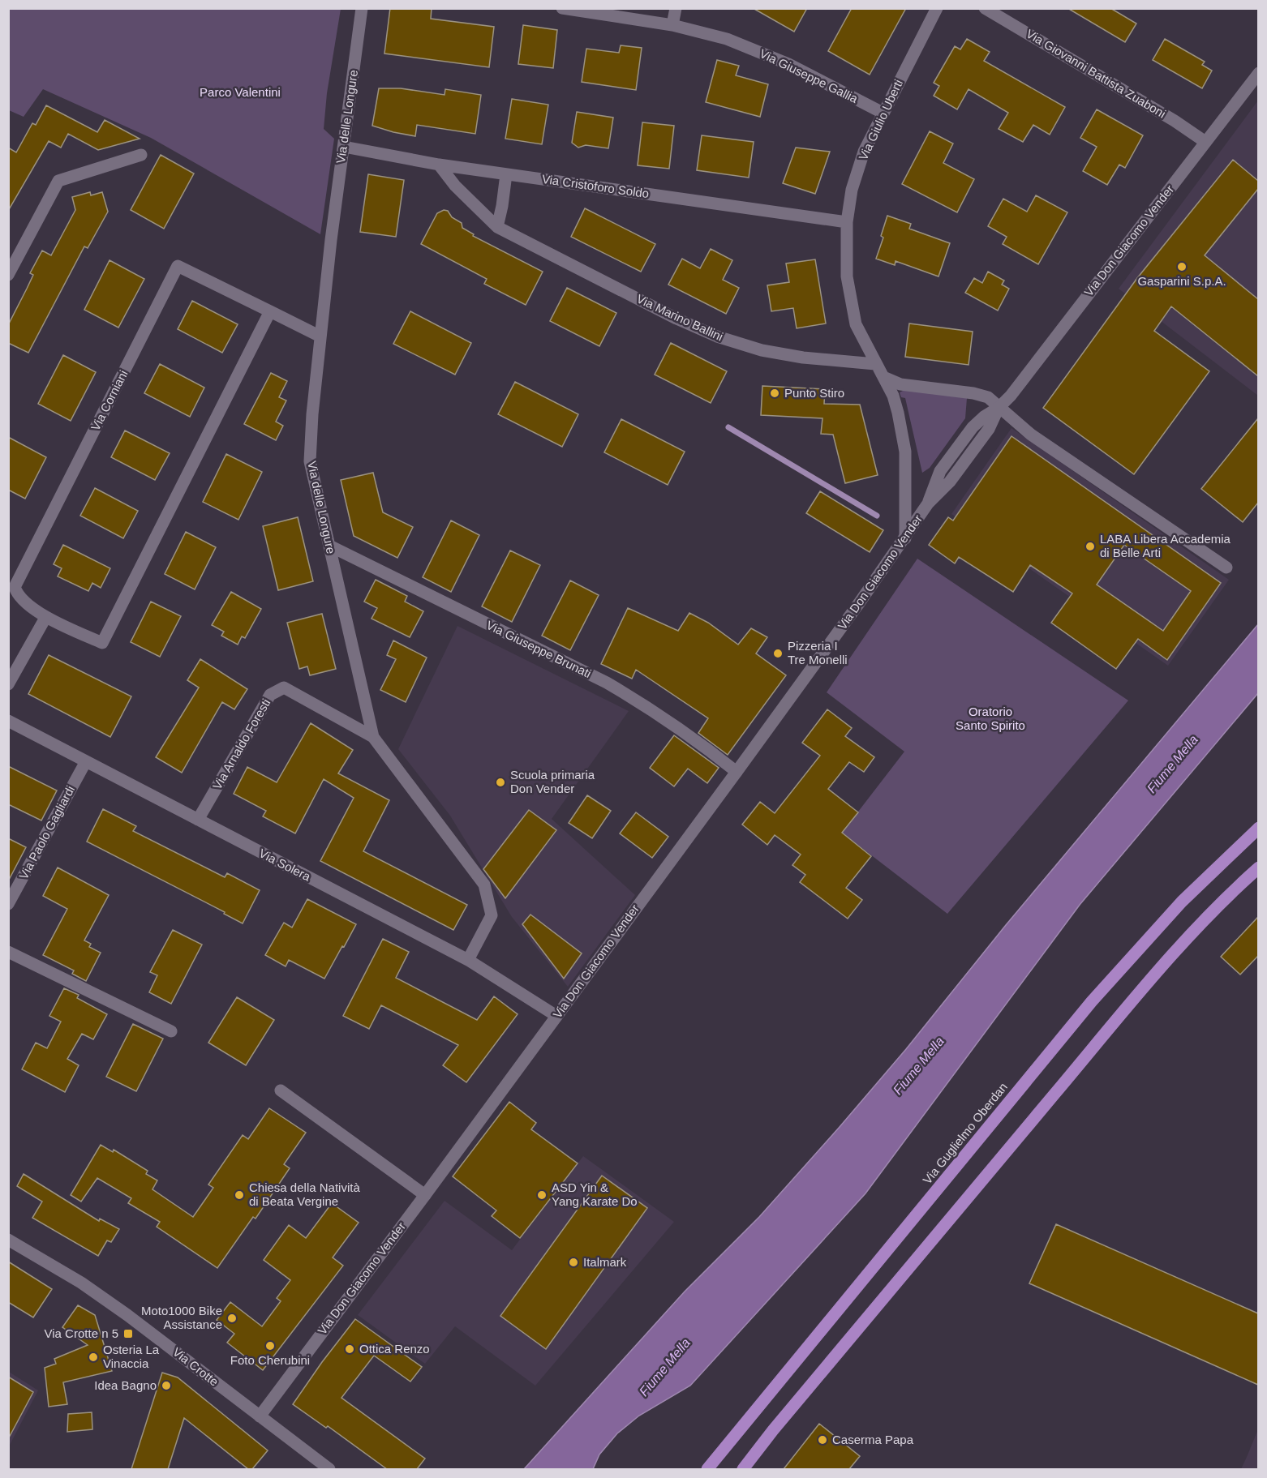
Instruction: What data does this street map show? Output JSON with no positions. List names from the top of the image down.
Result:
{
  "streets": {
    "main road": ["Via Guglielmo Oberdan"],
    "street": [
      "Via Giovanni Battista Zuaboni",
      "Via Giuseppe Gallia",
      "Via delle Longure",
      "Via Giulio Uberti",
      "Via Cristoforo Soldo",
      "Via Don Giacomo Vender",
      "Via Marino Ballini",
      "Via Corniani",
      "Via Giuseppe Brunati",
      "Via Arnaldo Foresti",
      "Via Paolo Gagliardi",
      "Via Solera",
      "Via Crotte"
    ]
  },
  "crossings": [
    ["Via Giovanni Battista Zuaboni", "Via Don Giacomo Vender"],
    ["Via Giuseppe Gallia", "Via Giulio Uberti"],
    ["Via delle Longure", "Via Cristoforo Soldo"],
    ["Via delle Longure", "Via Corniani"],
    ["Via delle Longure", "Via Giuseppe Brunati"],
    ["Via delle Longure", "Via Arnaldo Foresti"],
    ["Via delle Longure", "Via Solera"],
    ["Via Giulio Uberti", "Via Cristoforo Soldo"],
    ["Via Giulio Uberti", "Via Don Giacomo Vender"],
    ["Via Giulio Uberti", "Via Marino Ballini"],
    ["Via Cristoforo Soldo", "Via Marino Ballini"],
    ["Via Don Giacomo Vender", "Via Giuseppe Brunati"],
    ["Via Don Giacomo Vender", "Via Solera"],
    ["Via Don Giacomo Vender", "Via Crotte"],
    ["Via Arnaldo Foresti", "Via Solera"],
    ["Via Paolo Gagliardi", "Via Solera"]
  ],
  "water": ["Fiume Mella"],
  "parks": ["Parco Valentini", "Oratorio Santo Spirito"],
  "places": {
    "other": [
      "Gasparini S.p.A.",
      "Punto Stiro",
      "LABA Libera Accademia di Belle Arti",
      "Pizzeria I Tre Monelli",
      "Scuola primaria Don Vender",
      "Chiesa della Natività di Beata Vergine",
      "ASD Yin & Yang Karate Do",
      "Italmark",
      "Moto1000 Bike Assistance",
      "Foto Cherubini",
      "Ottica Renzo",
      "Osteria La Vinaccia",
      "Idea Bagno",
      "Caserma Papa"
    ],
    "transit": ["Via Crotte n 5"]
  }
}
